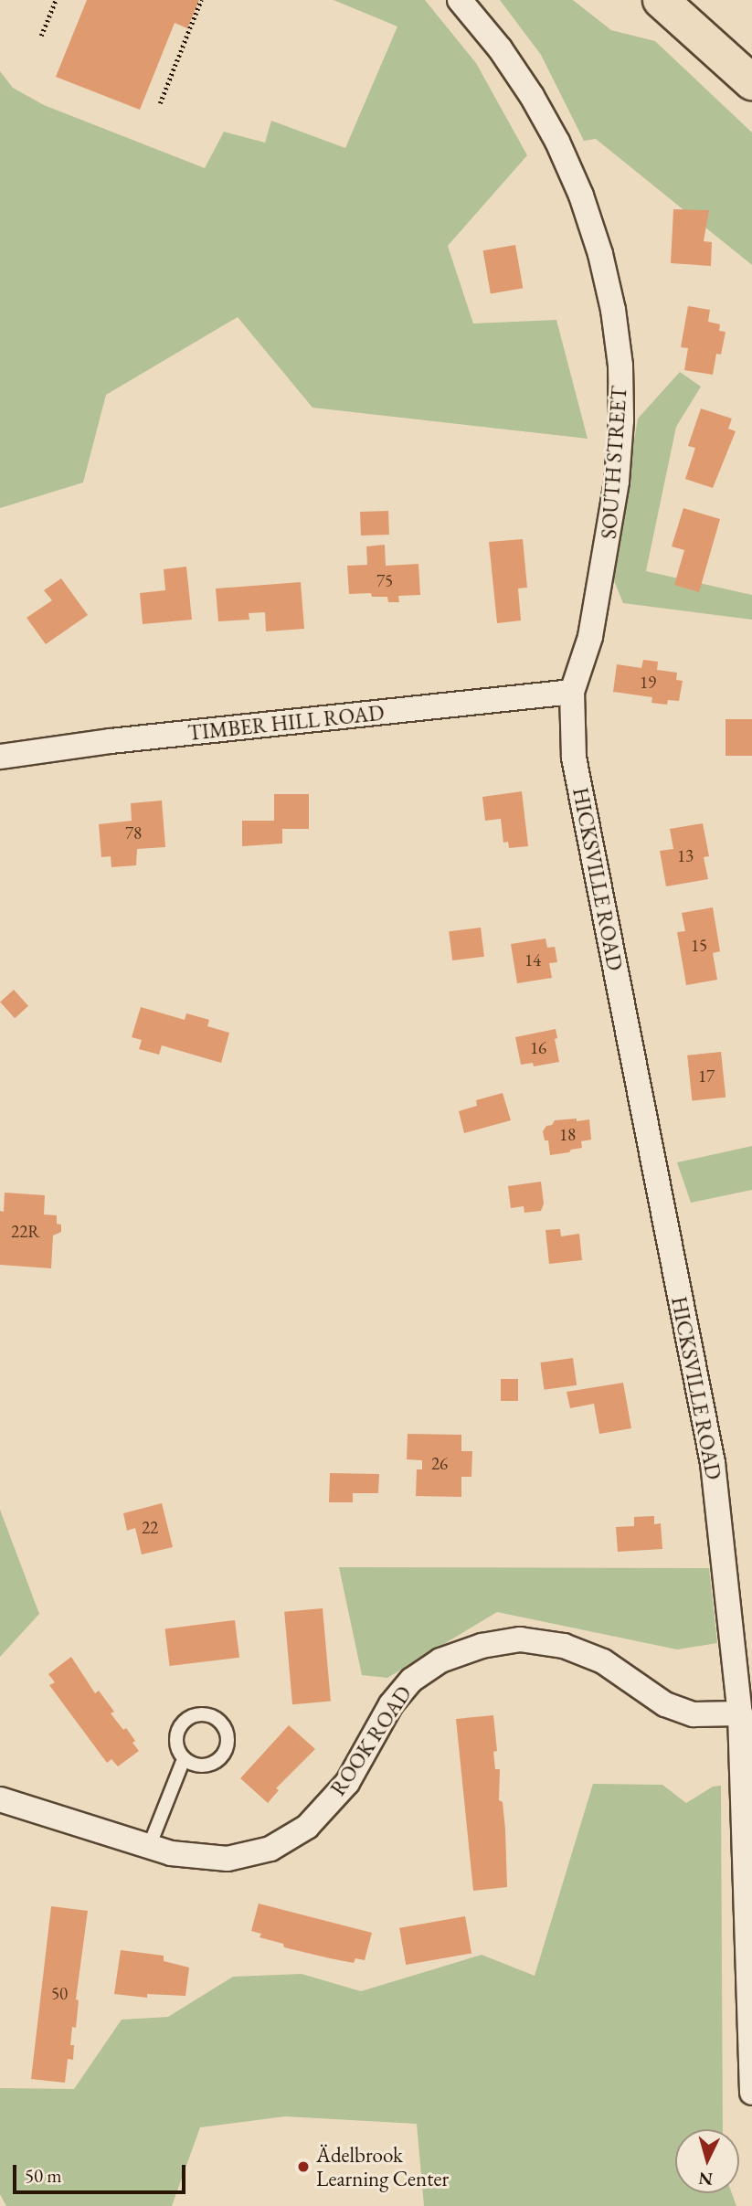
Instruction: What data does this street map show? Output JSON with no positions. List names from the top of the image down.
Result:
{
  "streets": {
    "street": [
      "SOUTH STREET",
      "TIMBER HILL ROAD",
      "HICKSVILLE ROAD",
      "ROOK ROAD"
    ]
  },
  "crossings": [
    ["SOUTH STREET", "TIMBER HILL ROAD"],
    ["SOUTH STREET", "HICKSVILLE ROAD"],
    ["TIMBER HILL ROAD", "HICKSVILLE ROAD"],
    ["HICKSVILLE ROAD", "ROOK ROAD"]
  ],
  "places": ["Ädelbrook Learning Center"],
  "house_numbers": [
    "75",
    "19",
    "78",
    "13",
    "15",
    "14",
    "16",
    "17",
    "18",
    "22R",
    "26",
    "22",
    "50"
  ],
  "scale_bar": "50 m",
  "north": "bottom"
}
